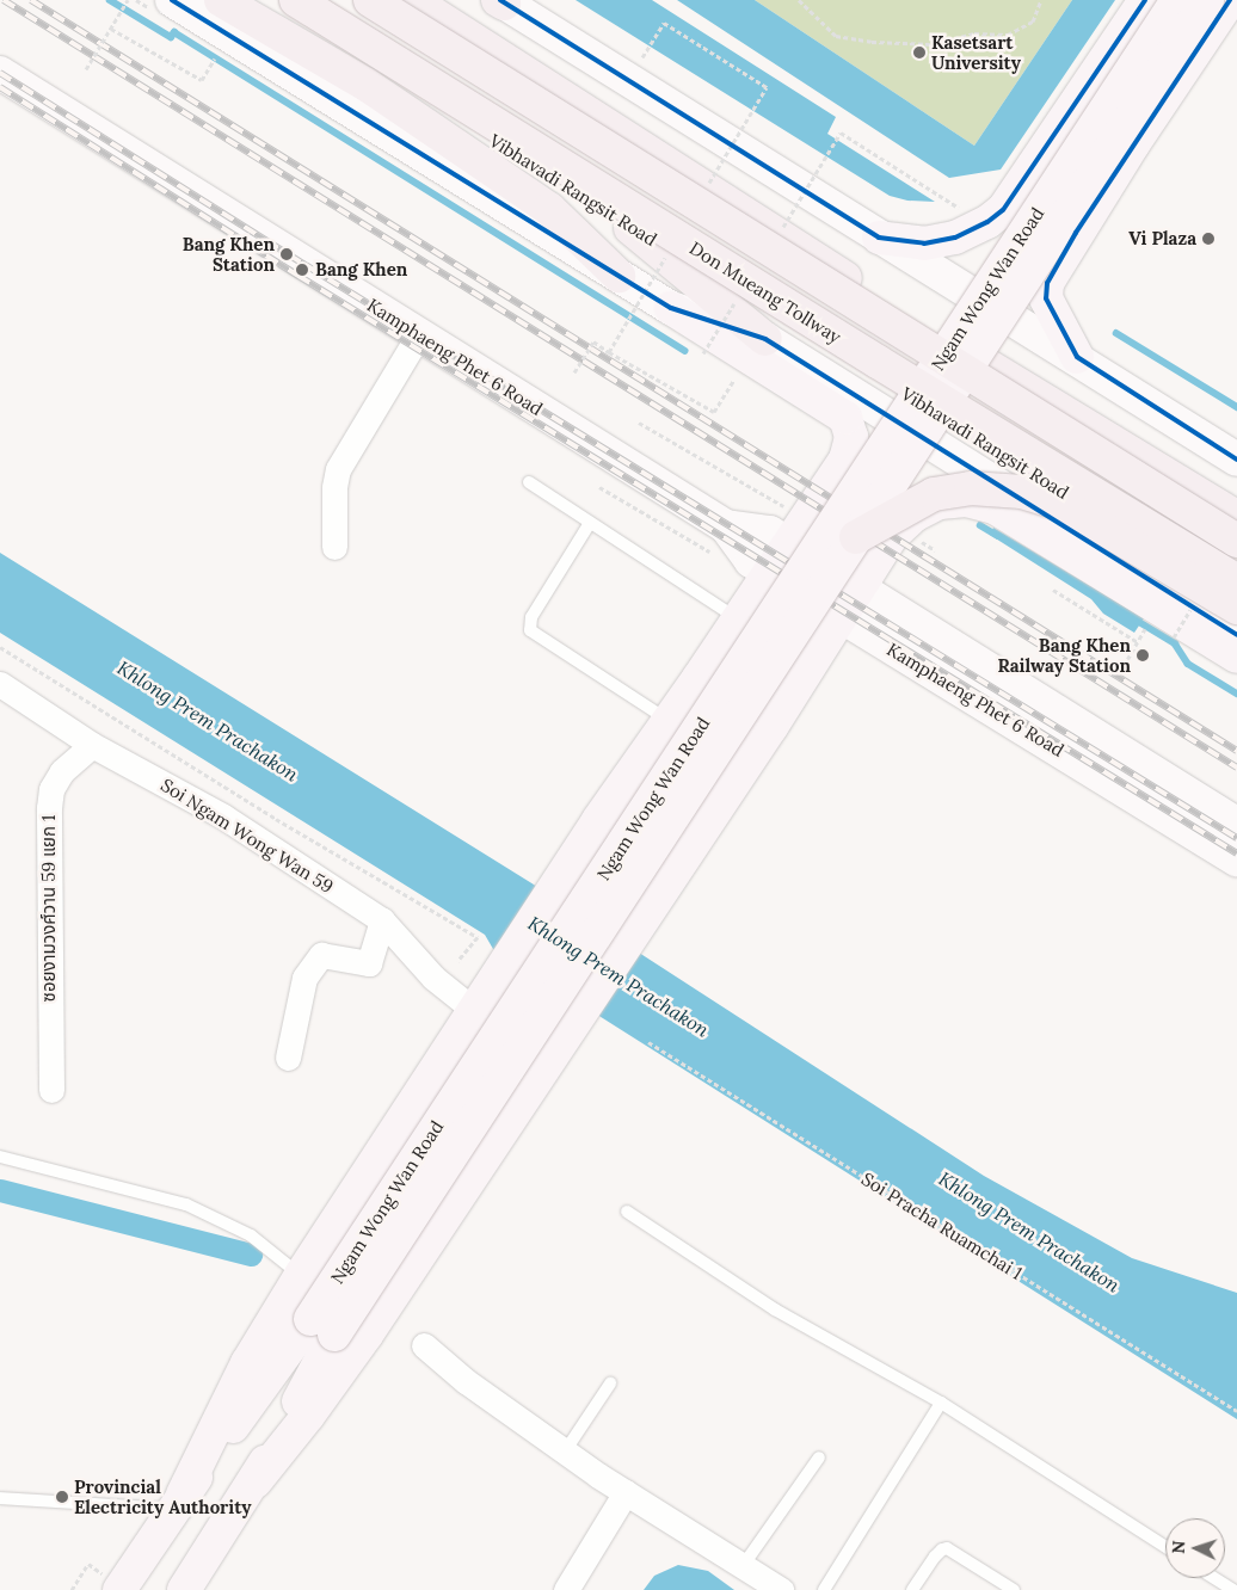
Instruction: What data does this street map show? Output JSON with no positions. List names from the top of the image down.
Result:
{
  "streets": {
    "highway": ["Vibhavadi Rangsit Road", "Don Mueang Tollway"],
    "main road": ["Ngam Wong Wan Road", "Kamphaeng Phet 6 Road"],
    "street": ["Soi Ngam Wong Wan 59", "ซอยงามวงศ์วาน 59 แยก 1"],
    "path": ["Soi Pracha Ruamchai 1"]
  },
  "crossings": [
    ["Soi Ngam Wong Wan 59", "ซอยงามวงศ์วาน 59 แยก 1"]
  ],
  "water": ["Khlong Prem Prachakon"],
  "places": [
    "Kasetsart University",
    "Vi Plaza",
    "Bang Khen Station",
    "Bang Khen",
    "Bang Khen Railway Station",
    "Provincial Electricity Authority"
  ],
  "north": "left"
}
